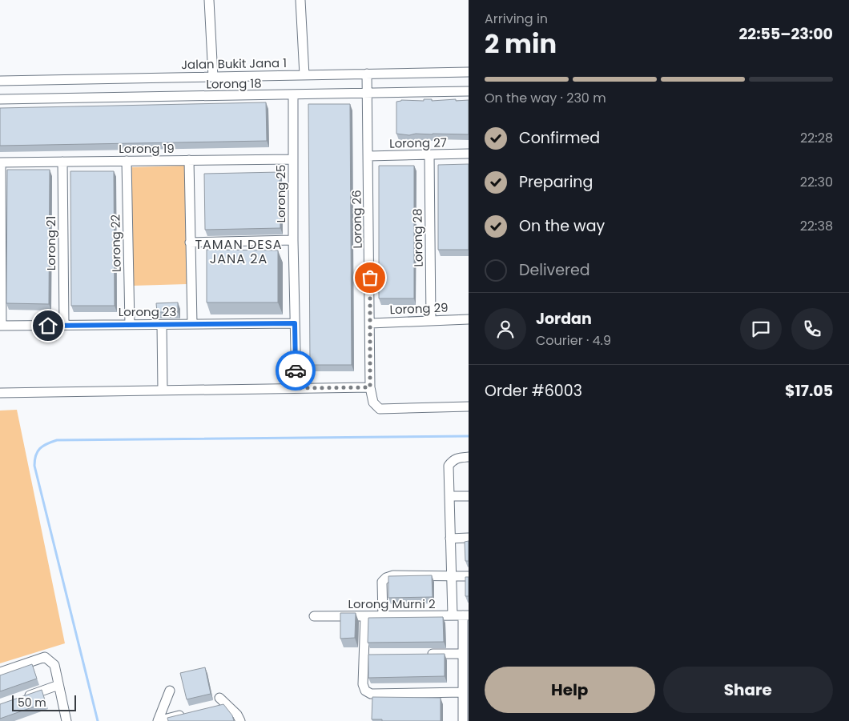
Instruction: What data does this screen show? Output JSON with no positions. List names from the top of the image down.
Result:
{
  "streets": {
    "street": [
      "Jalan Bukit Jana 1",
      "Lorong 18",
      "Lorong 27",
      "Lorong 19",
      "Lorong 25",
      "Lorong 26",
      "Lorong 28",
      "Lorong 21",
      "Lorong 22",
      "Lorong 29",
      "Lorong 23",
      "Lorong Murni 2"
    ]
  },
  "crossings": [
    ["Jalan Bukit Jana 1", "Lorong 26"],
    ["Lorong 18", "Lorong 25"],
    ["Lorong 18", "Lorong 26"],
    ["Lorong 27", "Lorong 26"],
    ["Lorong 27", "Lorong 28"],
    ["Lorong 19", "Lorong 25"],
    ["Lorong 19", "Lorong 21"],
    ["Lorong 19", "Lorong 22"],
    ["Lorong 25", "Lorong 23"],
    ["Lorong 26", "Lorong 29"],
    ["Lorong 28", "Lorong 29"],
    ["Lorong 21", "Lorong 23"],
    ["Lorong 22", "Lorong 23"]
  ],
  "districts": ["TAMAN DESA JANA 2A"],
  "scale_bar": "50 m",
  "page": {
    "heading": ["2 min", "Arriving in", "22:55–23:00"],
    "panel": [
      "Jordan",
      "Courier · 4.9",
      "Order #6003",
      "$17.05"
    ],
    "bar": "On the way · 230 m",
    "list": [
      ["Confirmed", "22:28"],
      ["Preparing", "22:30"],
      ["On the way", "22:38"],
      "Delivered"
    ],
    "buttons": ["Help", "Share"],
    "scale": "50 m"
  }
}
